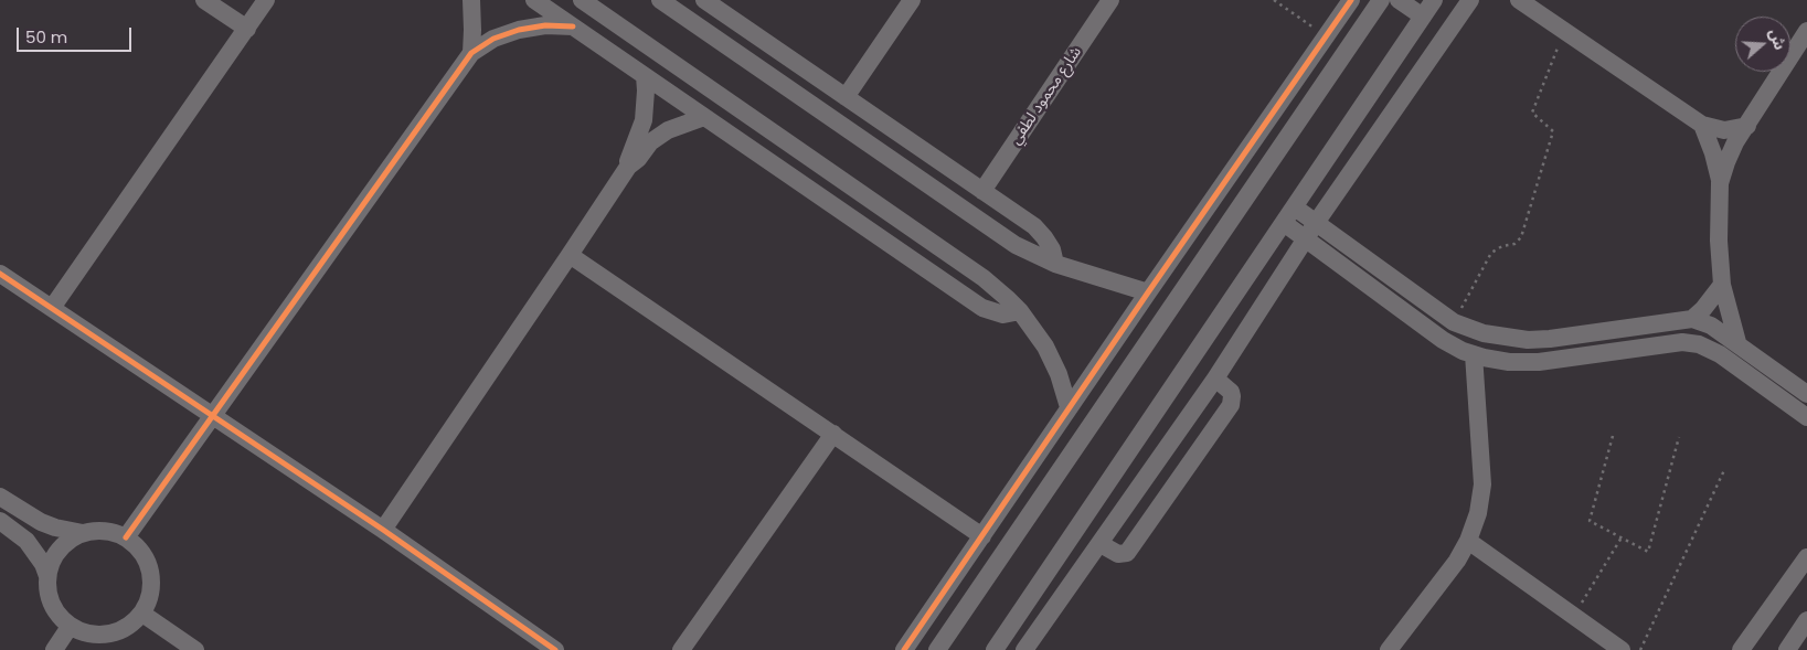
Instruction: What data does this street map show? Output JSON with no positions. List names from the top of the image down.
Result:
{
  "streets": {
    "street": ["شارع محمود لطفي"]
  },
  "scale_bar": "50 m",
  "north": "right"
}
